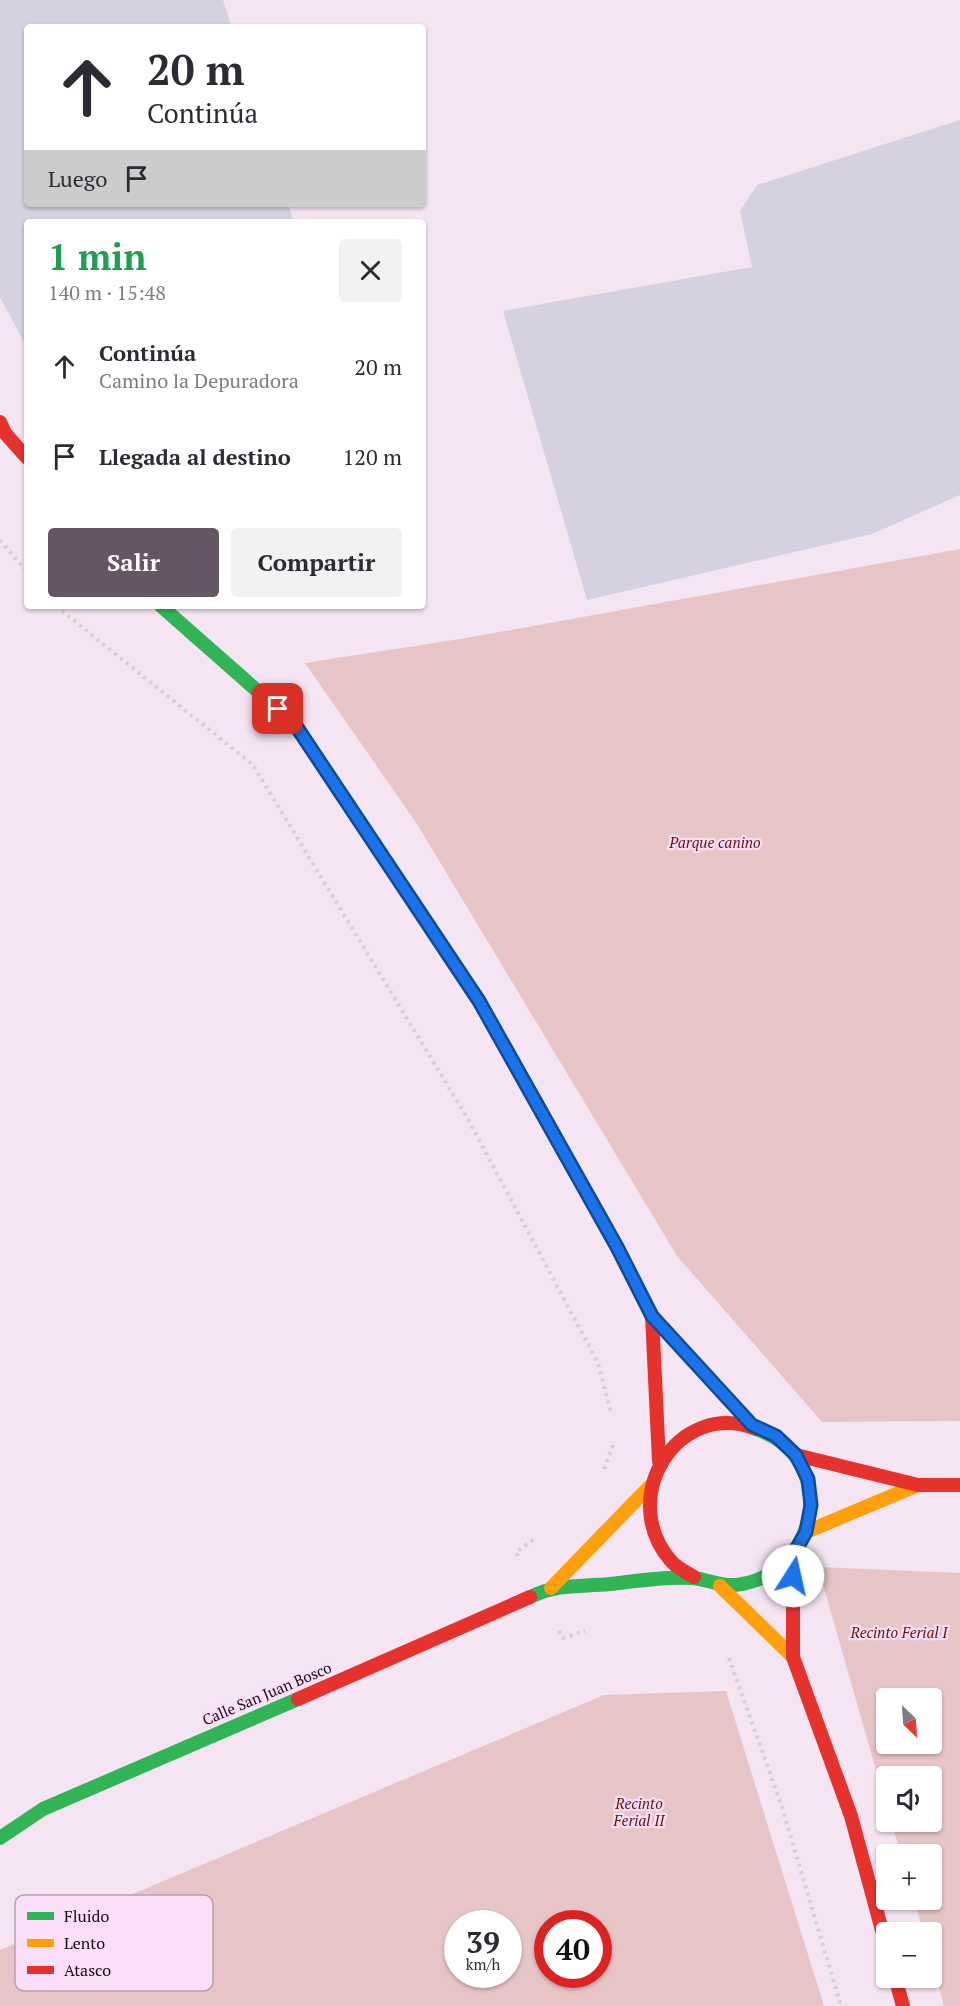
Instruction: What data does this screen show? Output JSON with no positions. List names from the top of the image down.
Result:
{
  "streets": {
    "street": ["Calle San Juan Bosco"]
  },
  "parks": ["Parque canino", "Recinto Ferial I", "Recinto Ferial II"],
  "legend": ["Fluido", "Lento", "Atasco"],
  "north": "bottom right",
  "page": {
    "turn": ["20 m", "Continúa"],
    "then": "Luego",
    "heading": ["1 min", "140 m · 15:48"],
    "list": [
      {
        "name": "Continúa",
        "note": "Camino la Depuradora",
        "value": "20 m"
      },
      {
        "name": "Llegada al destino",
        "value": "120 m"
      }
    ],
    "buttons": ["Salir", "Compartir"],
    "map_buttons": ["+", "−"],
    "speed": "39 km/h",
    "limit": "40"
  }
}
